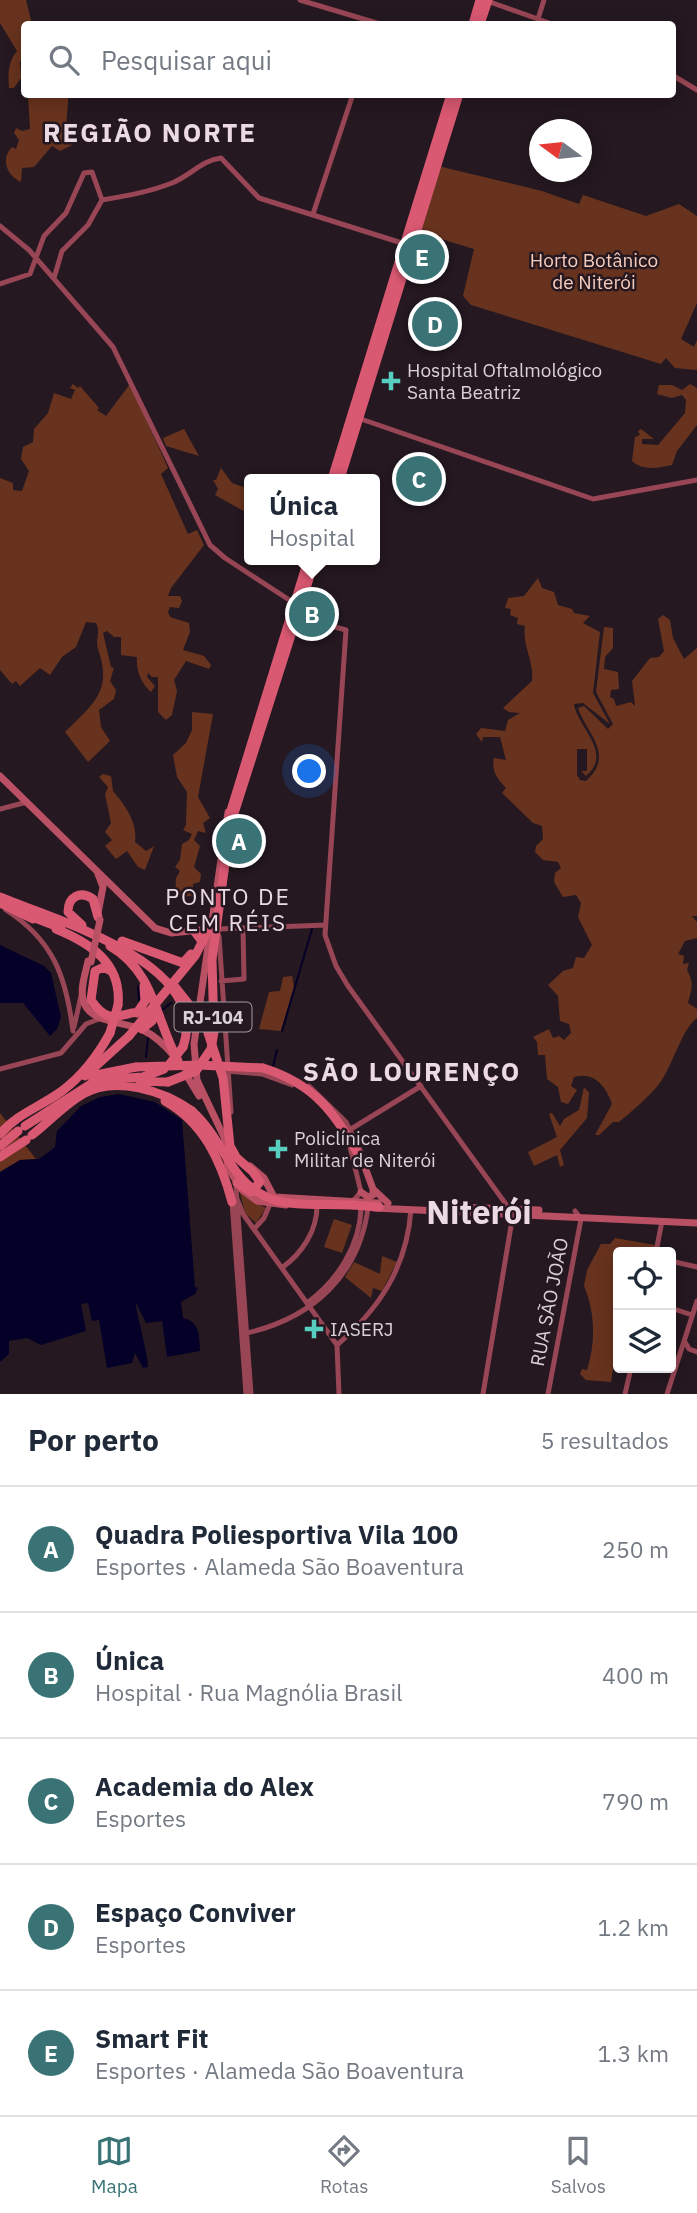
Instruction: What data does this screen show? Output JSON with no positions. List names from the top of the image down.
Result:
{
  "streets": {
    "highway": ["RJ-104"],
    "street": ["RUA SÃO JOÃO"]
  },
  "districts": [
    "REGIÃO NORTE",
    "PONTO DE CEM RÉIS",
    "SÃO LOURENÇO",
    "Niterói"
  ],
  "parks": ["Horto Botânico de Niterói"],
  "places": {
    "health": ["Hospital Oftalmológico Santa Beatriz", "Policlínica Militar de Niterói", "IASERJ"]
  },
  "north": "left",
  "page": {
    "search": "Pesquisar aqui",
    "pins": [
      "E",
      "D",
      "C",
      "B",
      "A"
    ],
    "popup": ["Única", "Hospital"],
    "heading": ["Por perto", "5 resultados"],
    "list": [
      {
        "mark": "A",
        "name": "Quadra Poliesportiva Vila 100",
        "note": "Esportes · Alameda São Boaventura",
        "value": "250 m"
      },
      {
        "mark": "B",
        "name": "Única",
        "note": "Hospital · Rua Magnólia Brasil",
        "value": "400 m"
      },
      {
        "mark": "C",
        "name": "Academia do Alex",
        "note": "Esportes",
        "value": "790 m"
      },
      {
        "mark": "D",
        "name": "Espaço Conviver",
        "note": "Esportes",
        "value": "1.2 km"
      },
      {
        "mark": "E",
        "name": "Smart Fit",
        "note": "Esportes · Alameda São Boaventura",
        "value": "1.3 km"
      }
    ],
    "nav": ["Mapa", "Rotas", "Salvos"]
  }
}
